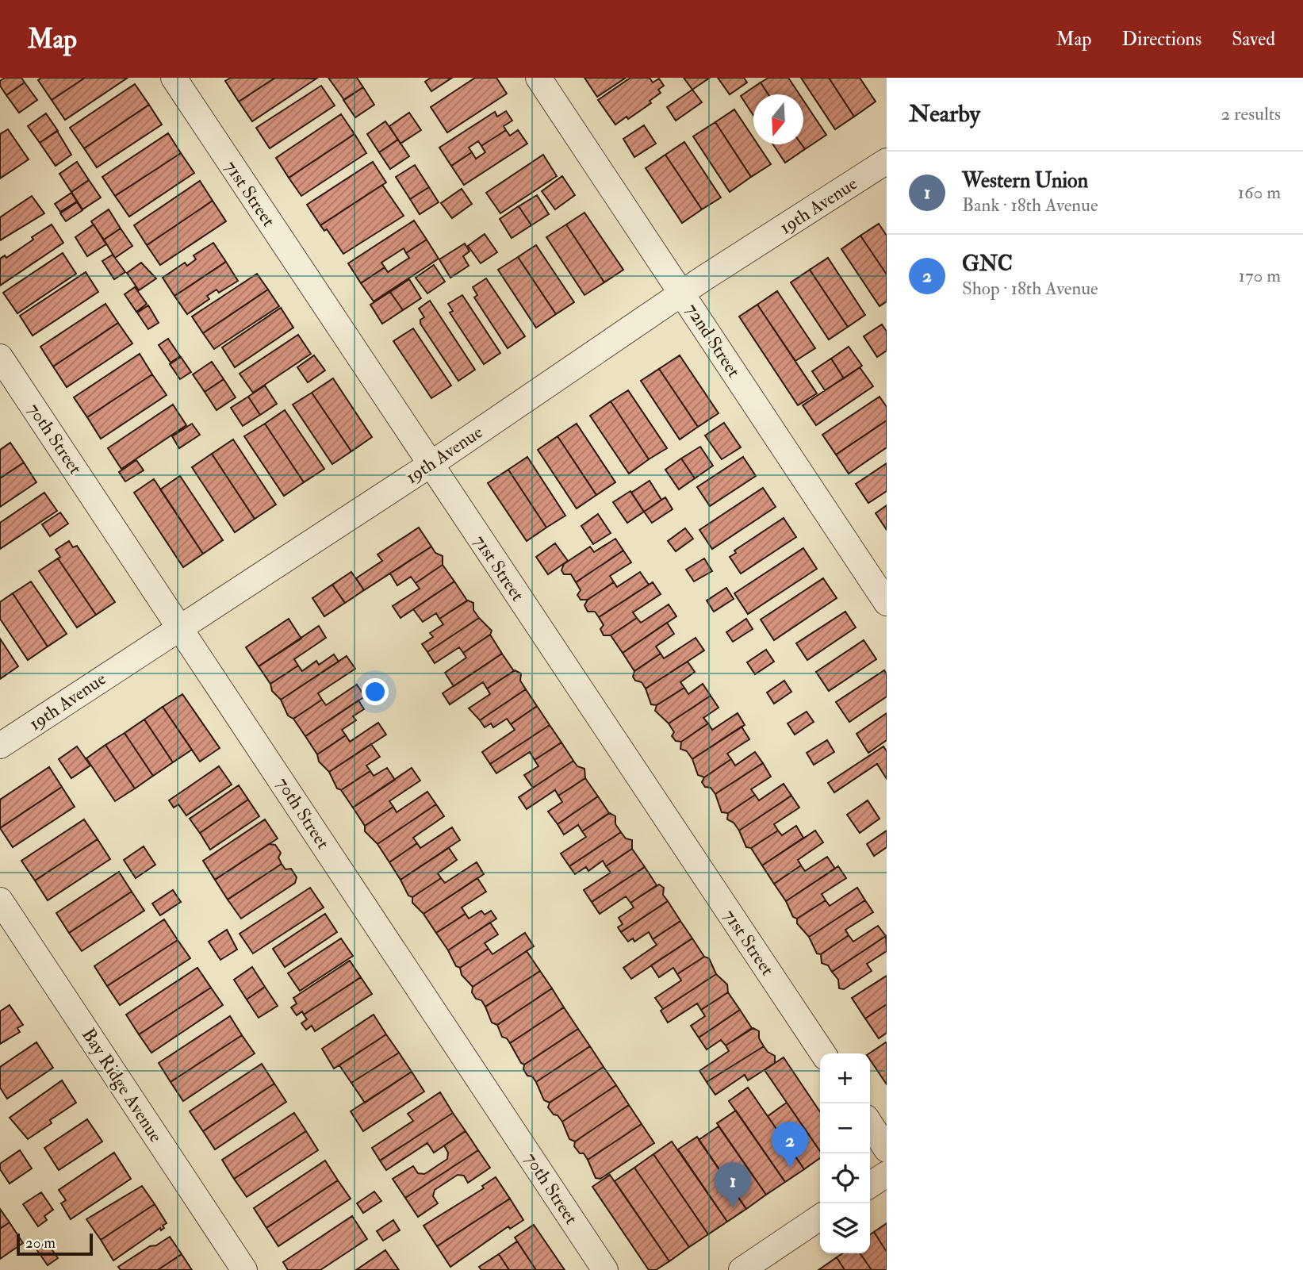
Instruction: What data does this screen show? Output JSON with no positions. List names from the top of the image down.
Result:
{
  "streets": {
    "street": [
      "71st Street",
      "19th Avenue",
      "72nd Street",
      "70th Street",
      "Bay Ridge Avenue"
    ]
  },
  "crossings": [
    ["71st Street", "19th Avenue"],
    ["19th Avenue", "72nd Street"],
    ["19th Avenue", "70th Street"]
  ],
  "scale_bar": "20 m",
  "north": "bottom",
  "page": {
    "header": "Map",
    "nav": ["Map", "Directions", "Saved"],
    "heading": ["Nearby", "2 results"],
    "list": [
      {
        "mark": "1",
        "name": "Western Union",
        "note": "Bank · 18th Avenue",
        "value": "160 m"
      },
      {
        "mark": "2",
        "name": "GNC",
        "note": "Shop · 18th Avenue",
        "value": "170 m"
      }
    ],
    "map_buttons": ["+", "−"],
    "pins": ["2", "1"],
    "scale": "20 m"
  }
}
